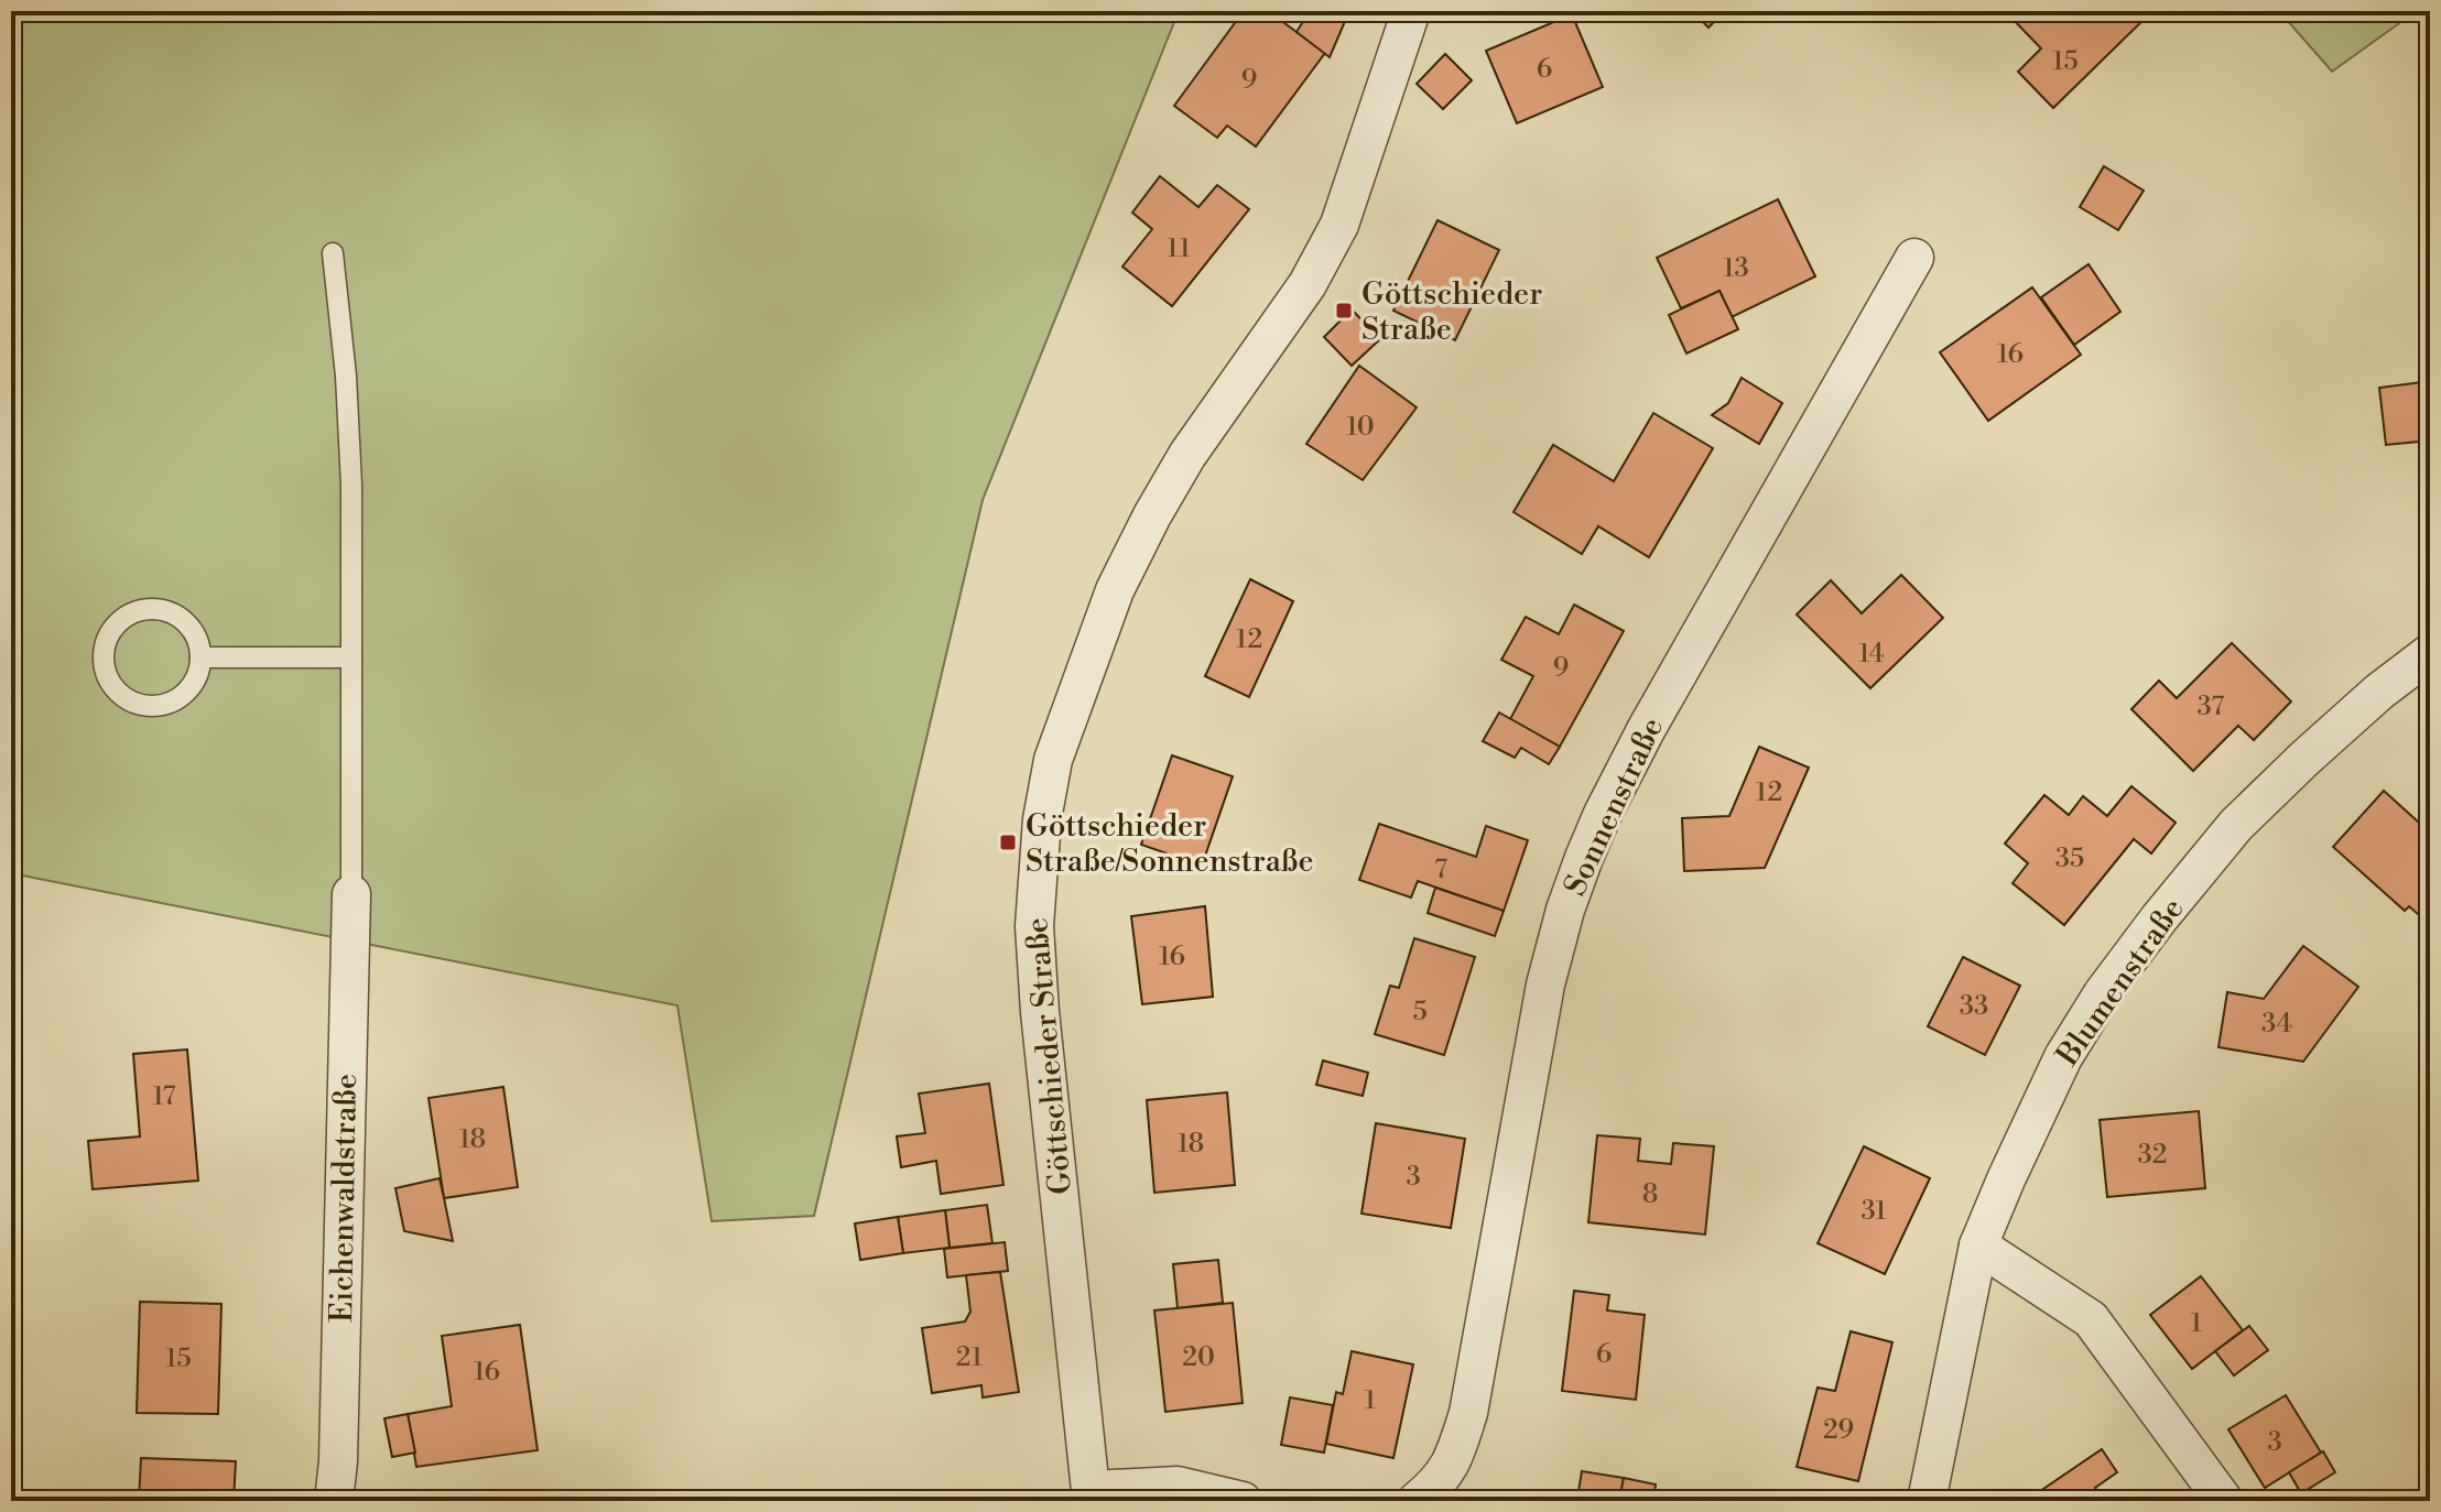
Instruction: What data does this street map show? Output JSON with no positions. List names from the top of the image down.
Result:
{
  "streets": {
    "street": [
      "Sonnenstraße",
      "Blumenstraße",
      "Göttschieder Straße",
      "Eichenwaldstraße"
    ]
  },
  "places": {
    "transit": ["Göttschieder Straße", "Göttschieder Straße/Sonnenstraße"]
  },
  "house_numbers": [
    "15",
    "6",
    "9",
    "11",
    "13",
    "16",
    "10",
    "12",
    "14",
    "9",
    "37",
    "12",
    "35",
    "7",
    "16",
    "33",
    "5",
    "34",
    "17",
    "18",
    "18",
    "32",
    "3",
    "8",
    "31",
    "1",
    "6",
    "21",
    "20",
    "15",
    "16",
    "1",
    "29",
    "3"
  ]
}
